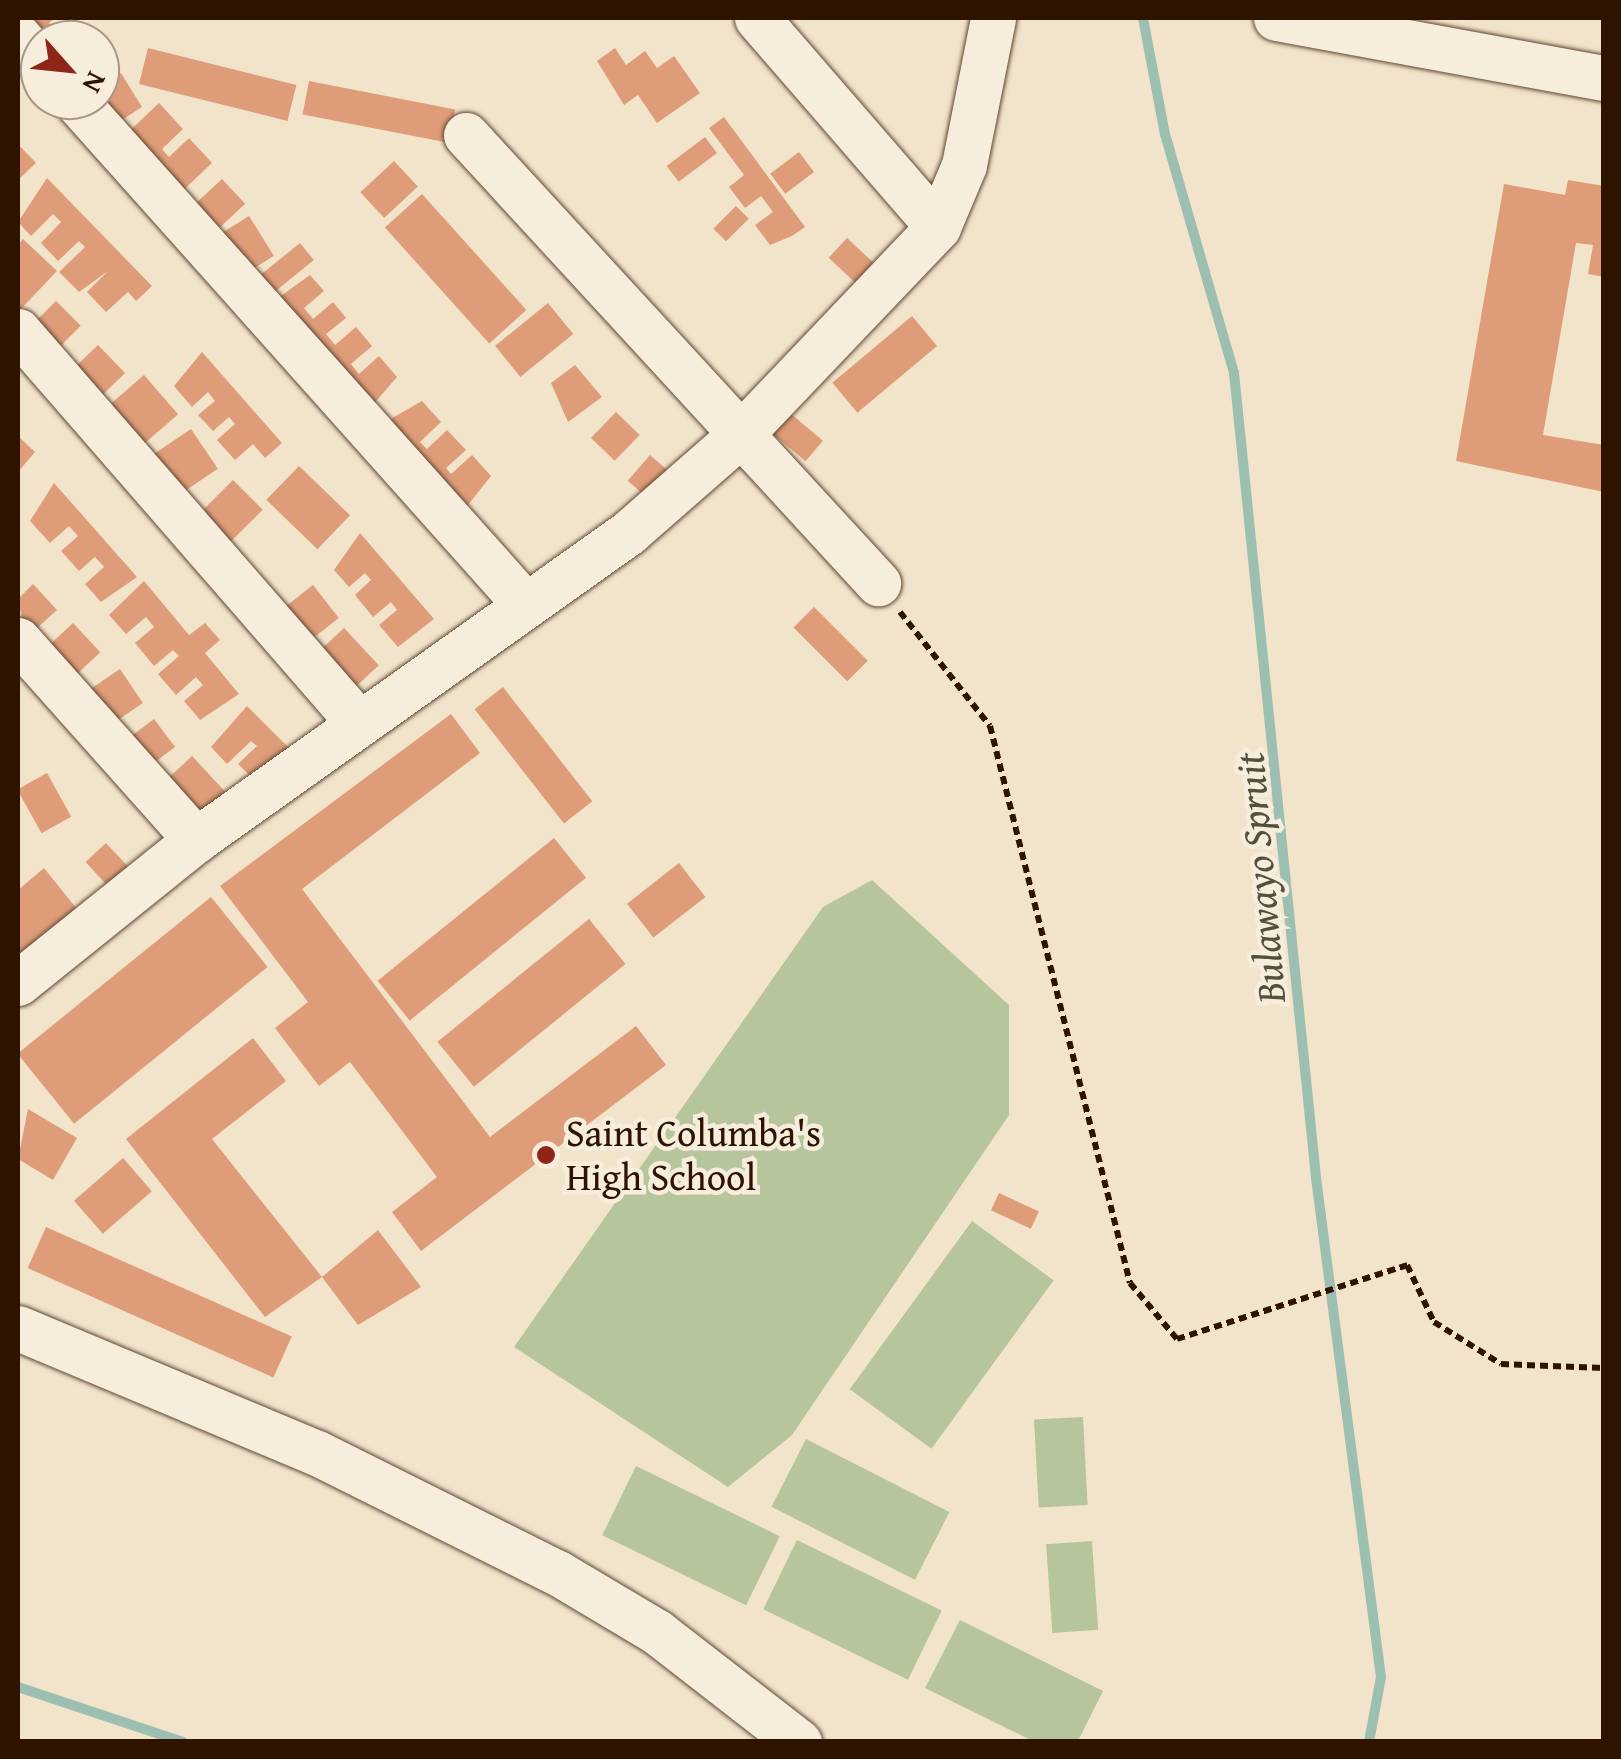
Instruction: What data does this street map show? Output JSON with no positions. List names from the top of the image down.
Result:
{
  "water": ["Bulawayo Spruit"],
  "places": ["Saint Columba's High School"],
  "north": "bottom right"
}
